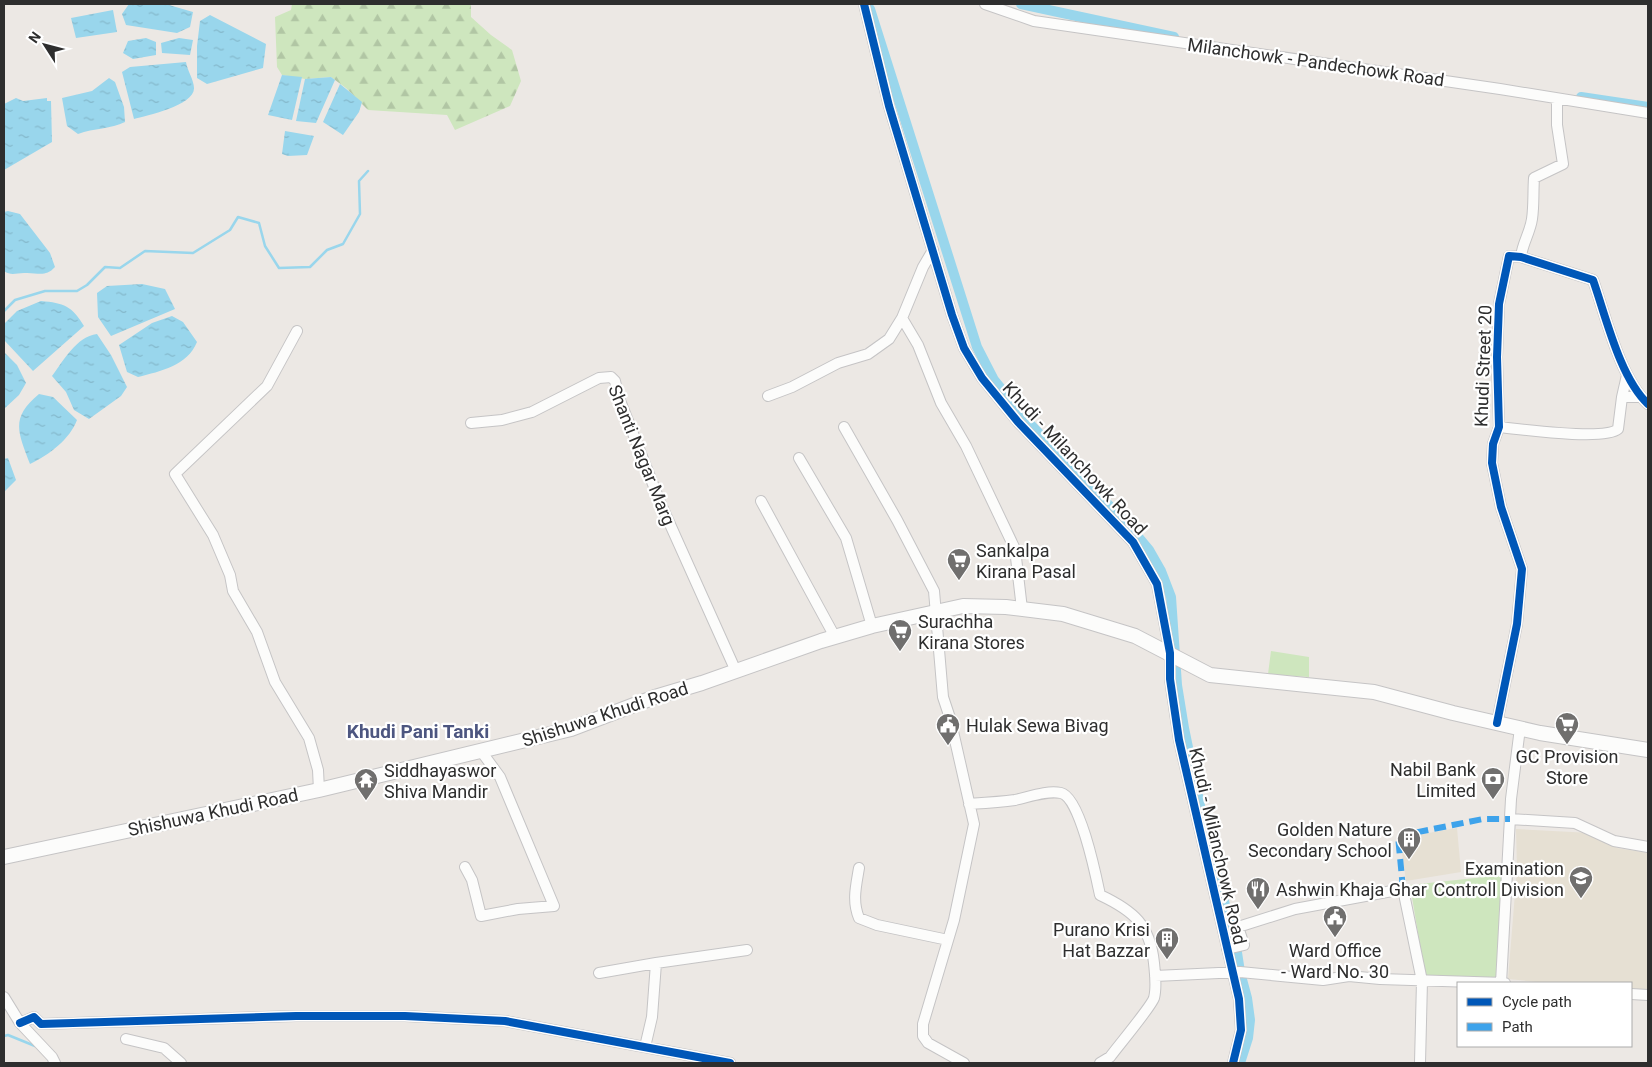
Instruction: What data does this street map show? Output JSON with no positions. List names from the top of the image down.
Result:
{
  "streets": {
    "main road": ["Shishuwa Khudi Road"],
    "street": [
      "Milanchowk - Pandechowk Road",
      "Khudi Street 20",
      "Shanti Nagar Marg",
      "Khudi - Milanchowk Road"
    ]
  },
  "crossings": [
    ["Khudi Street 20", "Shishuwa Khudi Road"],
    ["Shanti Nagar Marg", "Shishuwa Khudi Road"],
    ["Khudi - Milanchowk Road", "Shishuwa Khudi Road"]
  ],
  "districts": ["Khudi Pani Tanki"],
  "places": {
    "supermarket": ["Sankalpa Kirana Pasal", "Surachha Kirana Stores", "GC Provision Store"],
    "public building": ["Hulak Sewa Bivag", "Ward Office - Ward No. 30"],
    "bank": ["Nabil Bank Limited"],
    "temple": ["Siddhayaswor Shiva Mandir"],
    "building": ["Golden Nature Secondary School", "Purano Krisi Hat Bazzar"],
    "school or university": ["Examination Controll Division"],
    "restaurant": ["Ashwin Khaja Ghar"]
  },
  "legend": ["Cycle path", "Path"],
  "north": "top left"
}
